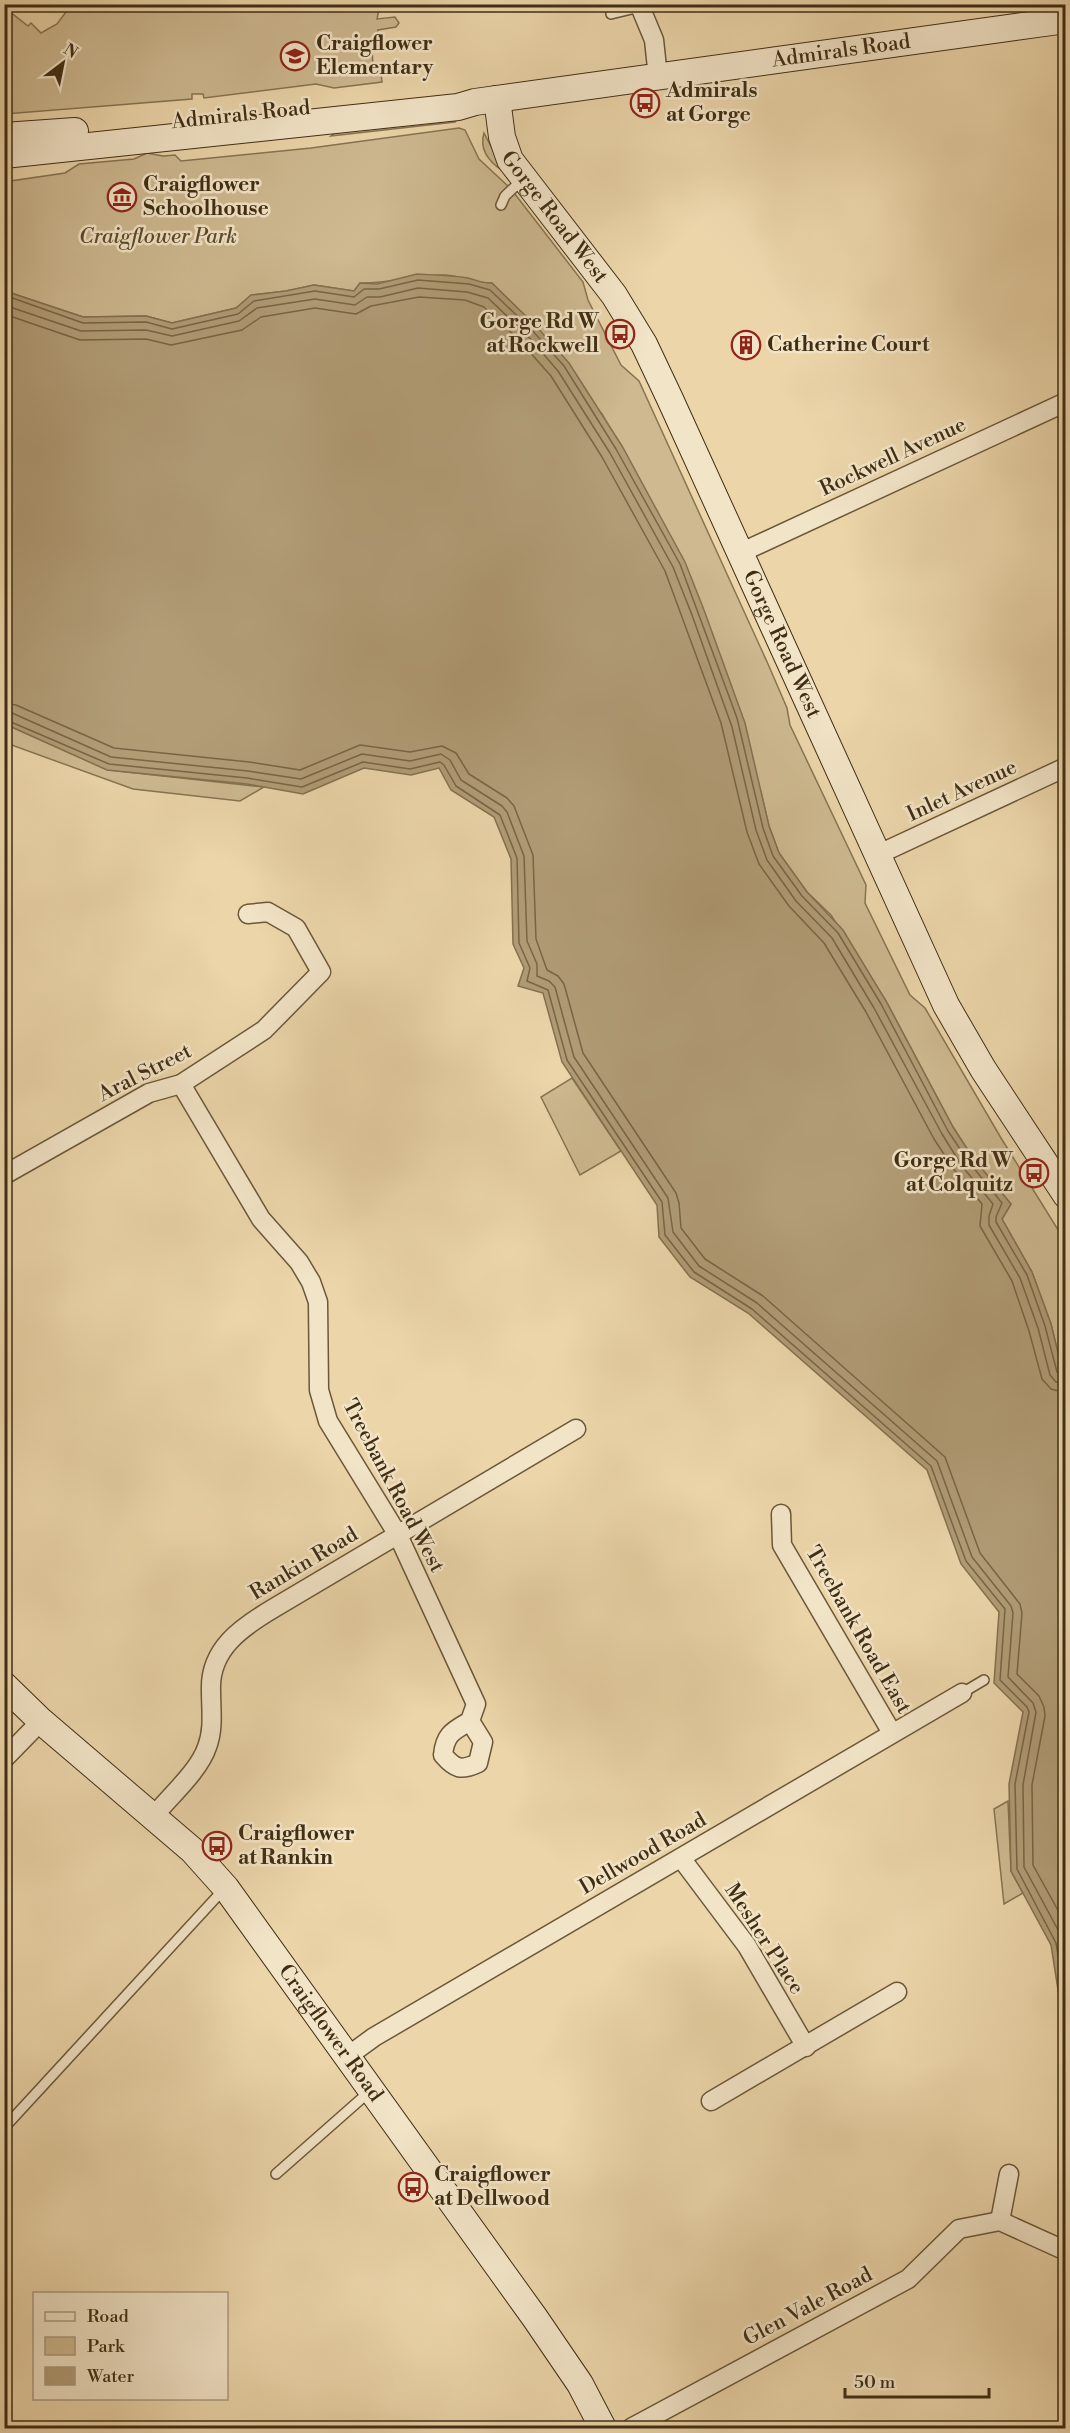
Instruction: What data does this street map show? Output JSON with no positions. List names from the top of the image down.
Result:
{
  "streets": {
    "main road": ["Admirals Road", "Gorge Road West", "Craigflower Road"],
    "street": [
      "Rockwell Avenue",
      "Inlet Avenue",
      "Aral Street",
      "Treebank Road West",
      "Rankin Road",
      "Treebank Road East",
      "Dellwood Road",
      "Mesher Place",
      "Glen Vale Road"
    ]
  },
  "crossings": [
    ["Admirals Road", "Gorge Road West"],
    ["Gorge Road West", "Rockwell Avenue"],
    ["Gorge Road West", "Inlet Avenue"],
    ["Aral Street", "Treebank Road West"],
    ["Treebank Road West", "Rankin Road"],
    ["Rankin Road", "Craigflower Road"],
    ["Treebank Road East", "Dellwood Road"],
    ["Dellwood Road", "Mesher Place"],
    ["Dellwood Road", "Craigflower Road"]
  ],
  "parks": ["Craigflower Park"],
  "places": {
    "school or university": ["Craigflower Elementary"],
    "bus stop": [
      "Admirals at Gorge",
      "Gorge Rd W at Rockwell",
      "Gorge Rd W at Colquitz",
      "Craigflower at Rankin",
      "Craigflower at Dellwood"
    ],
    "museum": ["Craigflower Schoolhouse"],
    "building": ["Catherine Court"]
  },
  "legend": ["Road", "Park", "Water"],
  "scale_bar": "50 m",
  "north": "top right"
}
